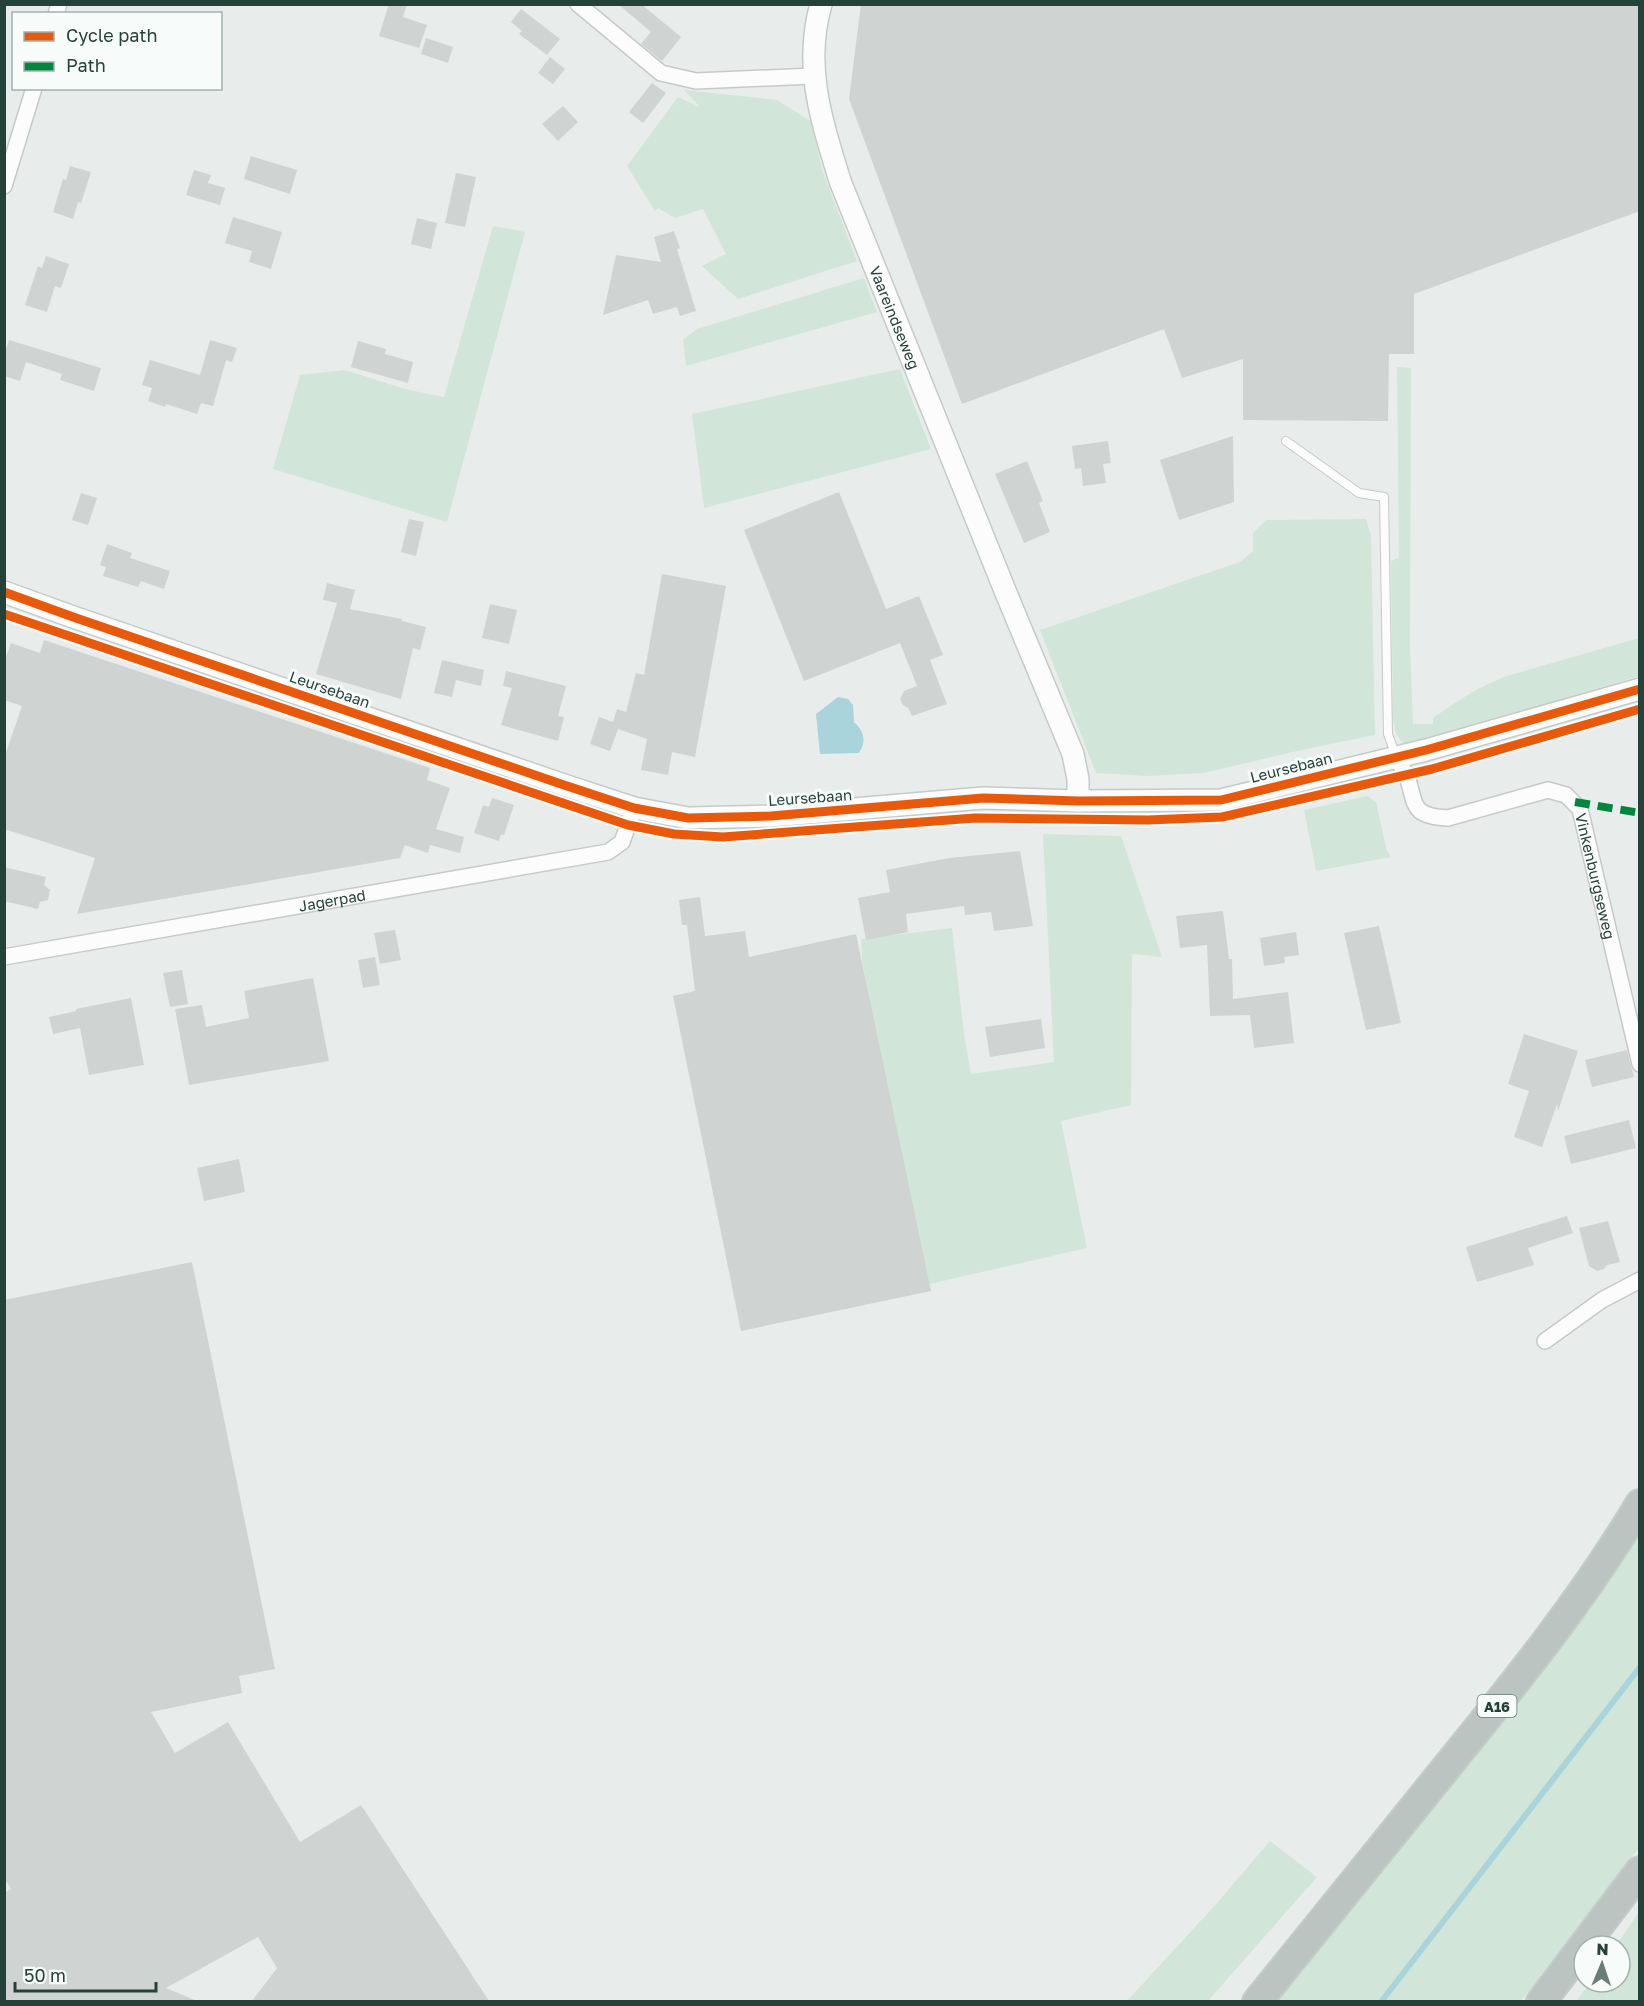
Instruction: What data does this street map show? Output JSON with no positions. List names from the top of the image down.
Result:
{
  "streets": {
    "highway": ["A16"],
    "street": [
      "Vaareindseweg",
      "Leursebaan",
      "Vinkenburgseweg",
      "Jagerpad"
    ]
  },
  "crossings": [
    ["Vaareindseweg", "Leursebaan"],
    ["Leursebaan", "Vinkenburgseweg"],
    ["Leursebaan", "Jagerpad"]
  ],
  "legend": ["Cycle path", "Path"],
  "scale_bar": "50 m",
  "north": "top"
}
